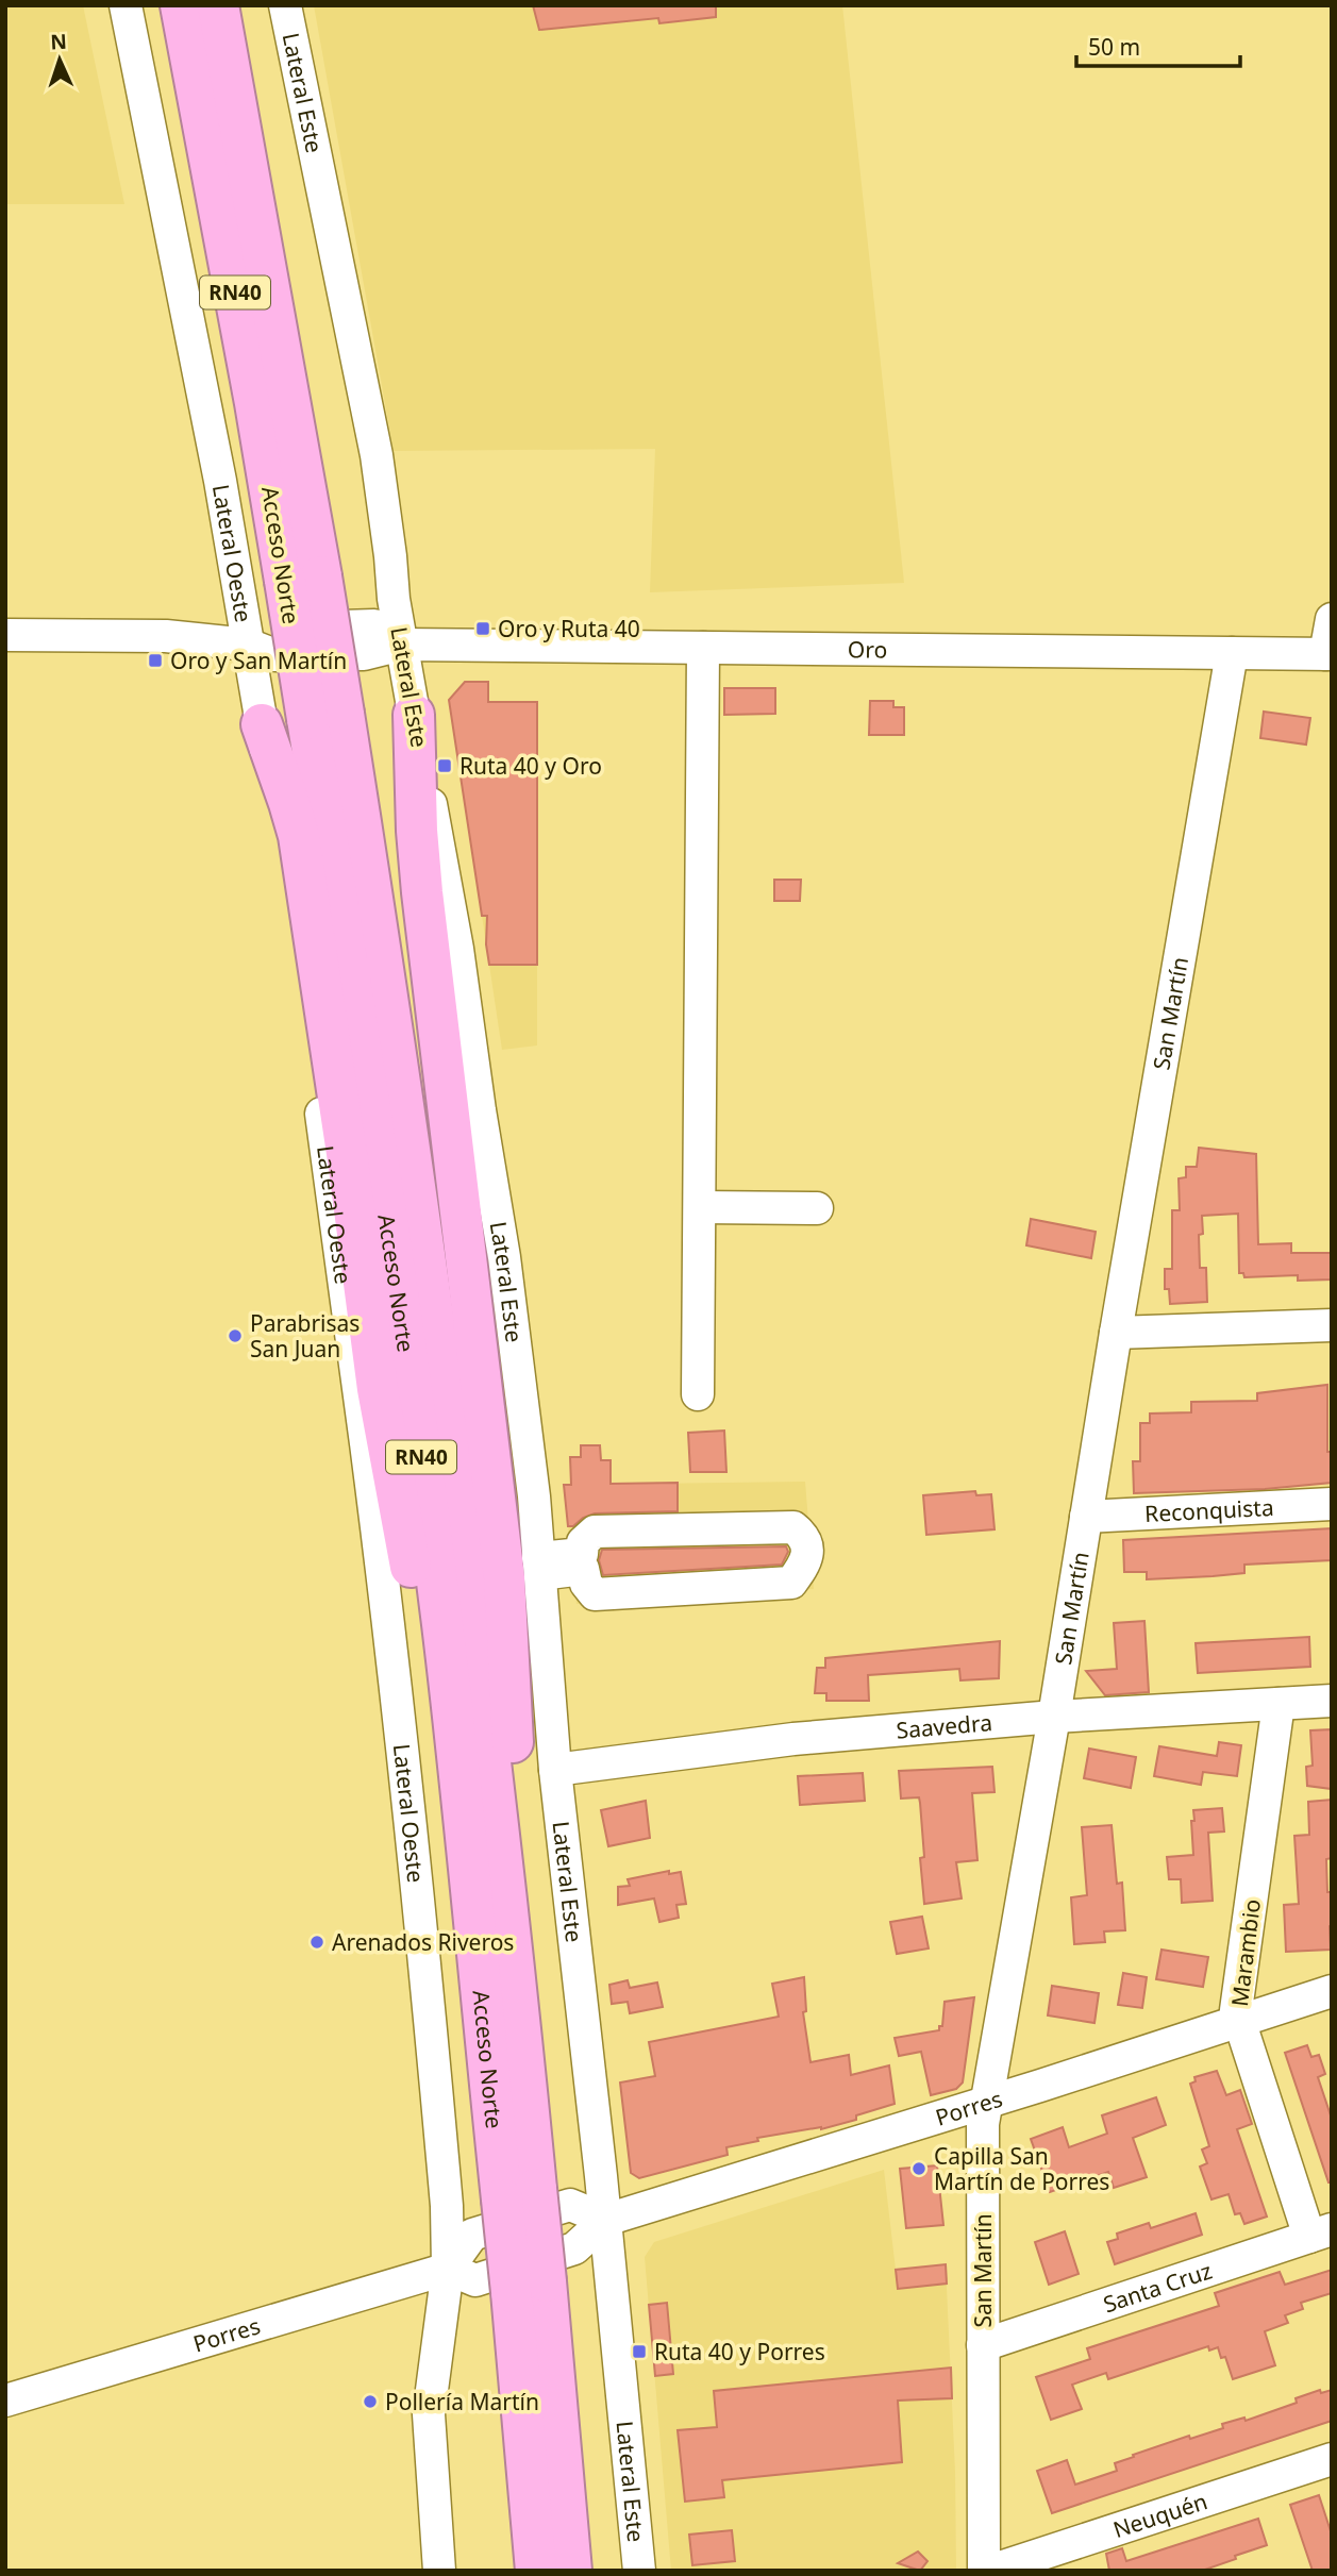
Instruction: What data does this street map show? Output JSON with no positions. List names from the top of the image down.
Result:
{
  "streets": {
    "highway": ["RN40", "Acceso Norte"],
    "street": [
      "Lateral Este",
      "Lateral Oeste",
      "Oro",
      "San Martín",
      "Reconquista",
      "Saavedra",
      "Marambio",
      "Porres",
      "Santa Cruz",
      "Neuquén"
    ]
  },
  "crossings": [
    ["Lateral Este", "Oro"],
    ["Lateral Este", "Saavedra"],
    ["Lateral Este", "Porres"],
    ["Lateral Oeste", "Oro"],
    ["Lateral Oeste", "Porres"],
    ["Oro", "San Martín"],
    ["San Martín", "Reconquista"],
    ["San Martín", "Saavedra"],
    ["San Martín", "Porres"],
    ["San Martín", "Santa Cruz"],
    ["San Martín", "Neuquén"],
    ["Saavedra", "Marambio"],
    ["Marambio", "Porres"],
    ["Marambio", "Santa Cruz"]
  ],
  "places": {
    "transit": [
      "Oro y Ruta 40",
      "Oro y San Martín",
      "Ruta 40 y Oro",
      "Ruta 40 y Porres"
    ],
    "other": [
      "Parabrisas San Juan",
      "Arenados Riveros",
      "Capilla San Martín de Porres",
      "Pollería Martín"
    ]
  },
  "scale_bar": "50 m",
  "north": "top"
}
